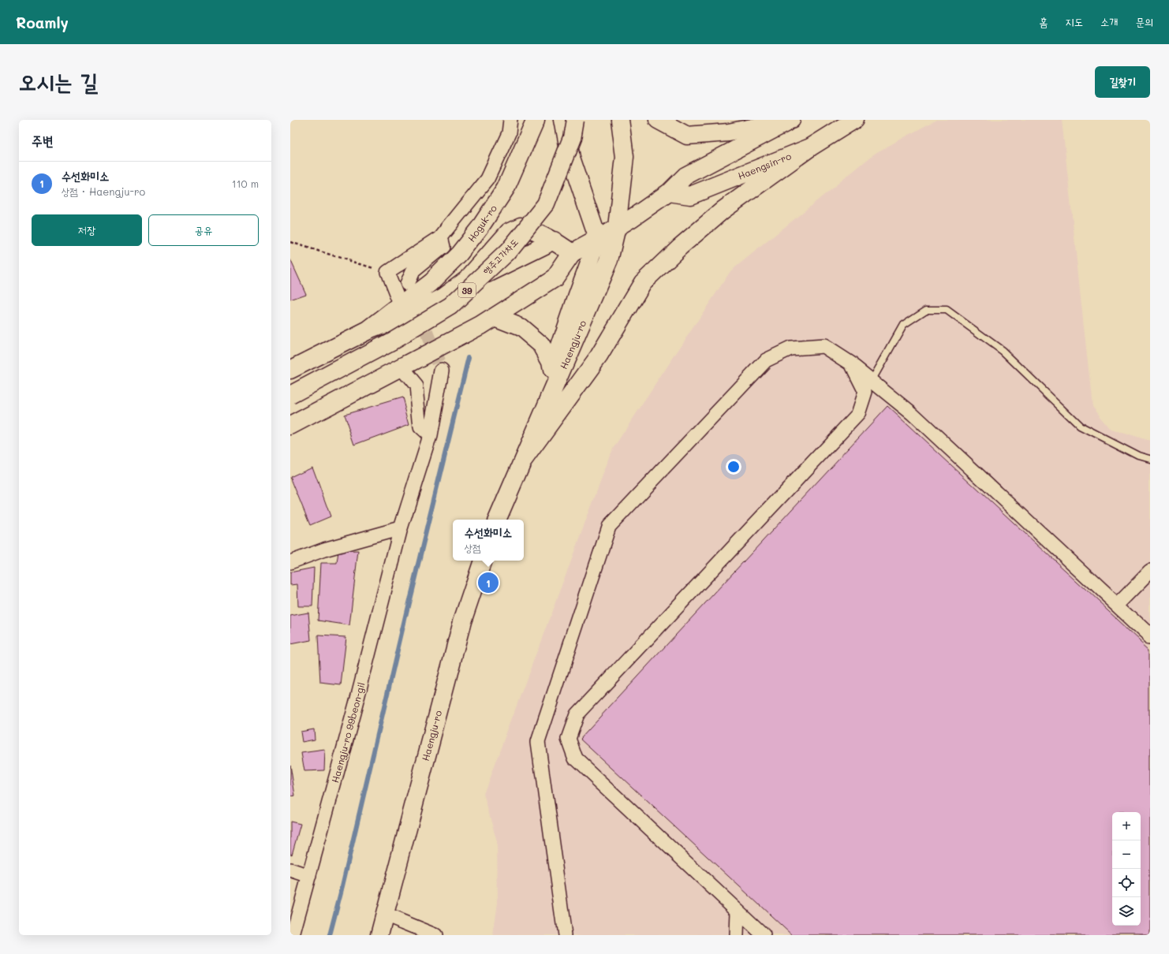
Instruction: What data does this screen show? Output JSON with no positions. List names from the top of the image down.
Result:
{
  "streets": {
    "main road": [
      "Haengsin-ro",
      "Hoguk-ro",
      "행주고가차도",
      "39",
      "Haengju-ro"
    ],
    "street": ["Haengju-ro 99beon-gil"]
  },
  "page": {
    "header": "Roamly",
    "nav": [
      "홈",
      "지도",
      "소개",
      "문의"
    ],
    "buttons": [
      "길찾기",
      ["저장", "공유"]
    ],
    "title": "오시는 길",
    "heading": "주변",
    "list": [
      {
        "mark": "1",
        "name": "수선화미소",
        "note": "상점 · Haengju-ro",
        "value": "110 m"
      }
    ],
    "popup": ["수선화미소", "상점"],
    "pins": "1",
    "map_buttons": ["+", "−"]
  }
}
